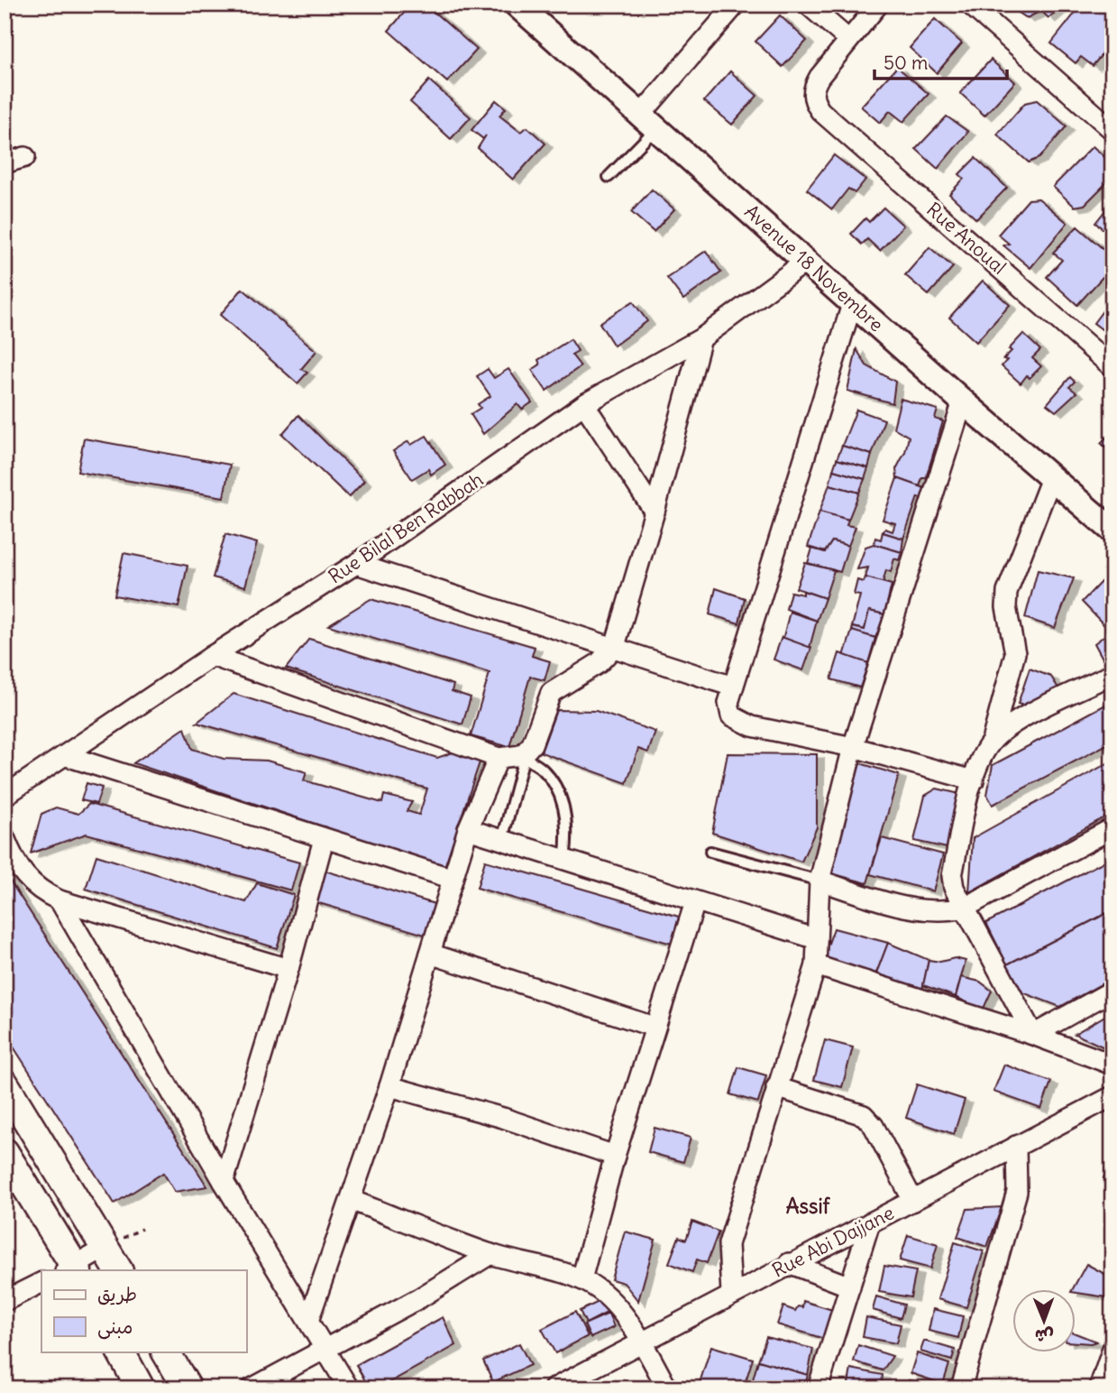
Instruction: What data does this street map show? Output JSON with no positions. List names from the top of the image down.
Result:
{
  "streets": {
    "street": [
      "Rue Anoual",
      "Avenue 18 Novembre",
      "Rue Bilal Ben Rabbah",
      "Rue Abi Dajjane"
    ]
  },
  "crossings": [
    ["Avenue 18 Novembre", "Rue Bilal Ben Rabbah"]
  ],
  "districts": ["Assif"],
  "legend": ["طريق", "مبنى"],
  "scale_bar": "50 m",
  "north": "bottom"
}
